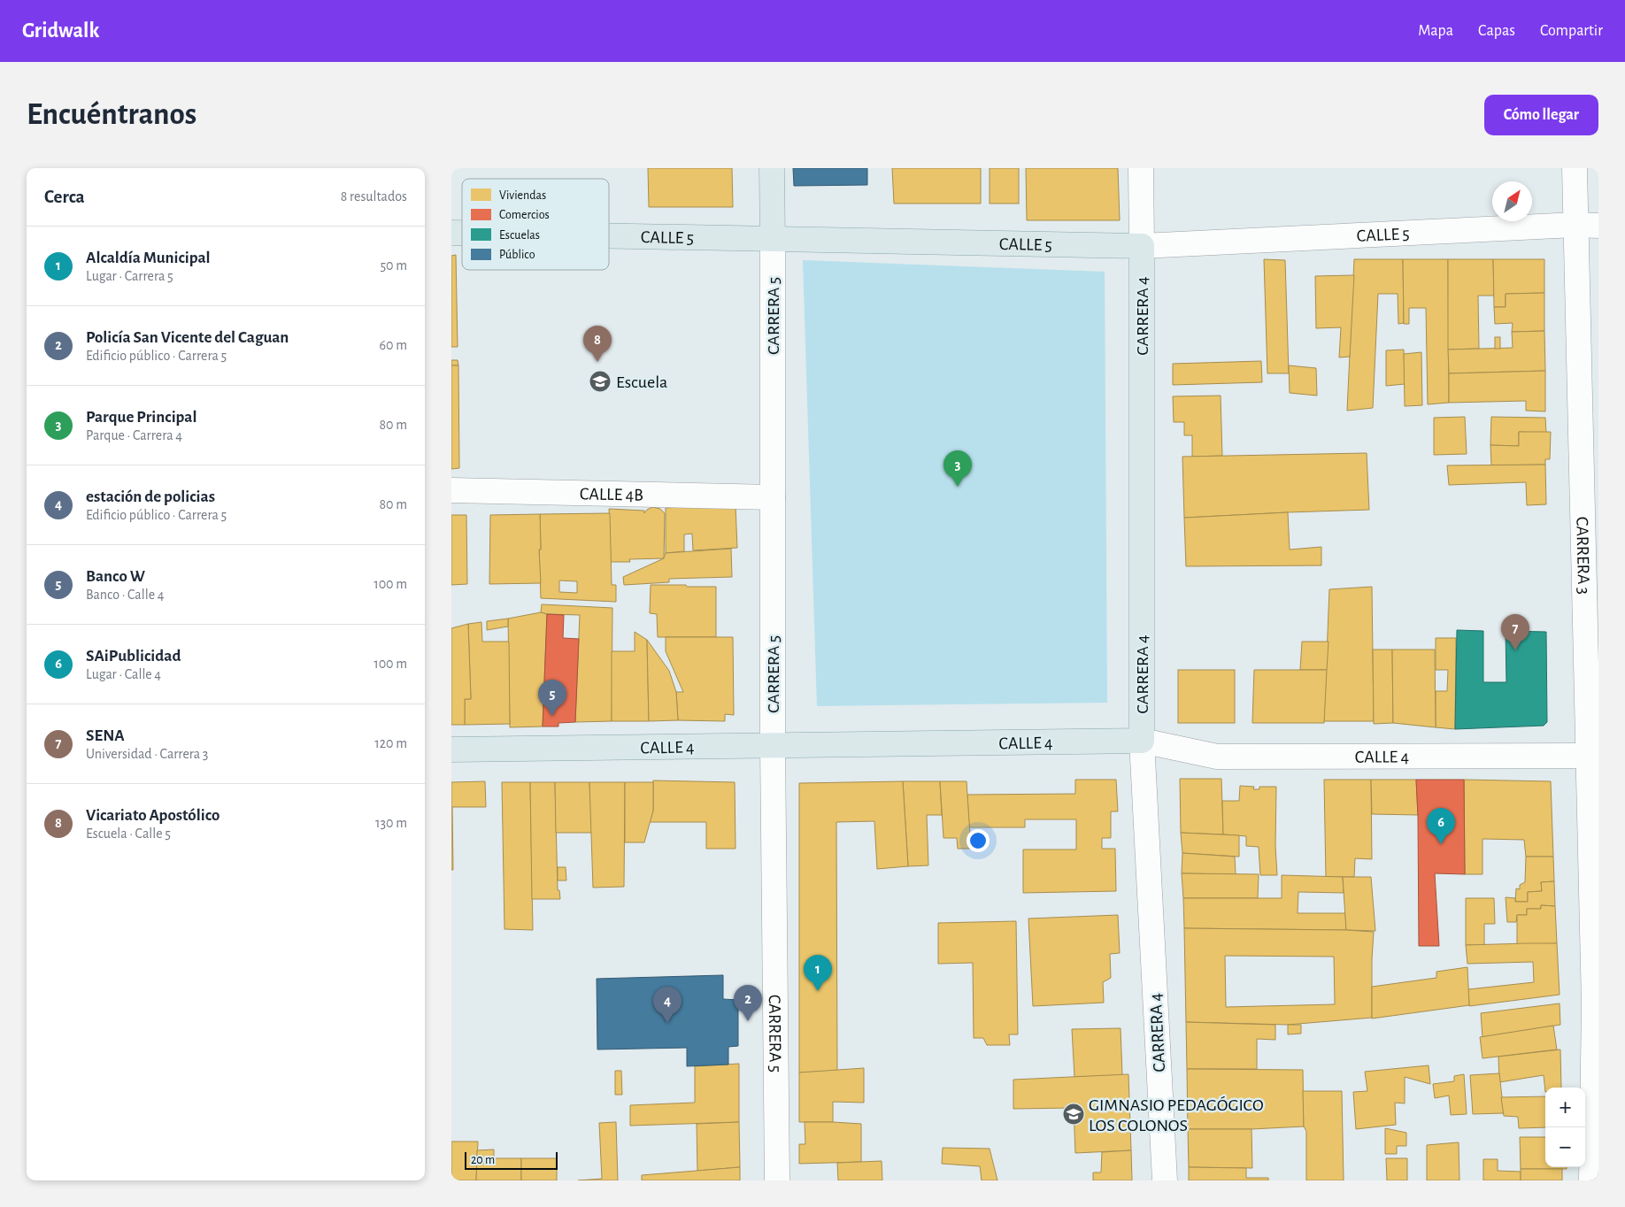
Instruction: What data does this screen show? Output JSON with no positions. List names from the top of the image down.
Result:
{
  "streets": {
    "main road": [
      "CALLE 5",
      "CARRERA 5",
      "CARRERA 4",
      "CALLE 4"
    ],
    "street": ["CALLE 4B", "CARRERA 3"]
  },
  "crossings": [
    ["CALLE 5", "CARRERA 5"],
    ["CALLE 5", "CARRERA 4"],
    ["CALLE 5", "CARRERA 3"],
    ["CARRERA 5", "CALLE 4B"],
    ["CARRERA 5", "CALLE 4"],
    ["CARRERA 4", "CALLE 4"],
    ["CARRERA 3", "CALLE 4"]
  ],
  "places": {
    "school or university": ["Escuela", "GIMNASIO PEDAGÓGICO LOS COLONOS"]
  },
  "legend": [
    "Viviendas",
    "Comercios",
    "Escuelas",
    "Público"
  ],
  "scale_bar": "20 m",
  "north": "top right",
  "page": {
    "header": "Gridwalk",
    "nav": ["Mapa", "Capas", "Compartir"],
    "buttons": "Cómo llegar",
    "title": "Encuéntranos",
    "heading": ["Cerca", "8 resultados"],
    "list": [
      {
        "mark": "1",
        "name": "Alcaldía Municipal",
        "note": "Lugar · Carrera 5",
        "value": "50 m"
      },
      {
        "mark": "2",
        "name": "Policía San Vicente del Caguan",
        "note": "Edificio público · Carrera 5",
        "value": "60 m"
      },
      {
        "mark": "3",
        "name": "Parque Principal",
        "note": "Parque · Carrera 4",
        "value": "80 m"
      },
      {
        "mark": "4",
        "name": "estación de policias",
        "note": "Edificio público · Carrera 5",
        "value": "80 m"
      },
      {
        "mark": "5",
        "name": "Banco W",
        "note": "Banco · Calle 4",
        "value": "100 m"
      },
      {
        "mark": "6",
        "name": "SAiPublicidad",
        "note": "Lugar · Calle 4",
        "value": "100 m"
      },
      {
        "mark": "7",
        "name": "SENA",
        "note": "Universidad · Carrera 3",
        "value": "120 m"
      },
      {
        "mark": "8",
        "name": "Vicariato Apostólico",
        "note": "Escuela · Calle 5",
        "value": "130 m"
      }
    ],
    "pins": [
      "8",
      "3",
      "7",
      "5",
      "6",
      "1",
      "2",
      "4"
    ],
    "map_buttons": ["+", "−"],
    "scale": "20 m"
  }
}
